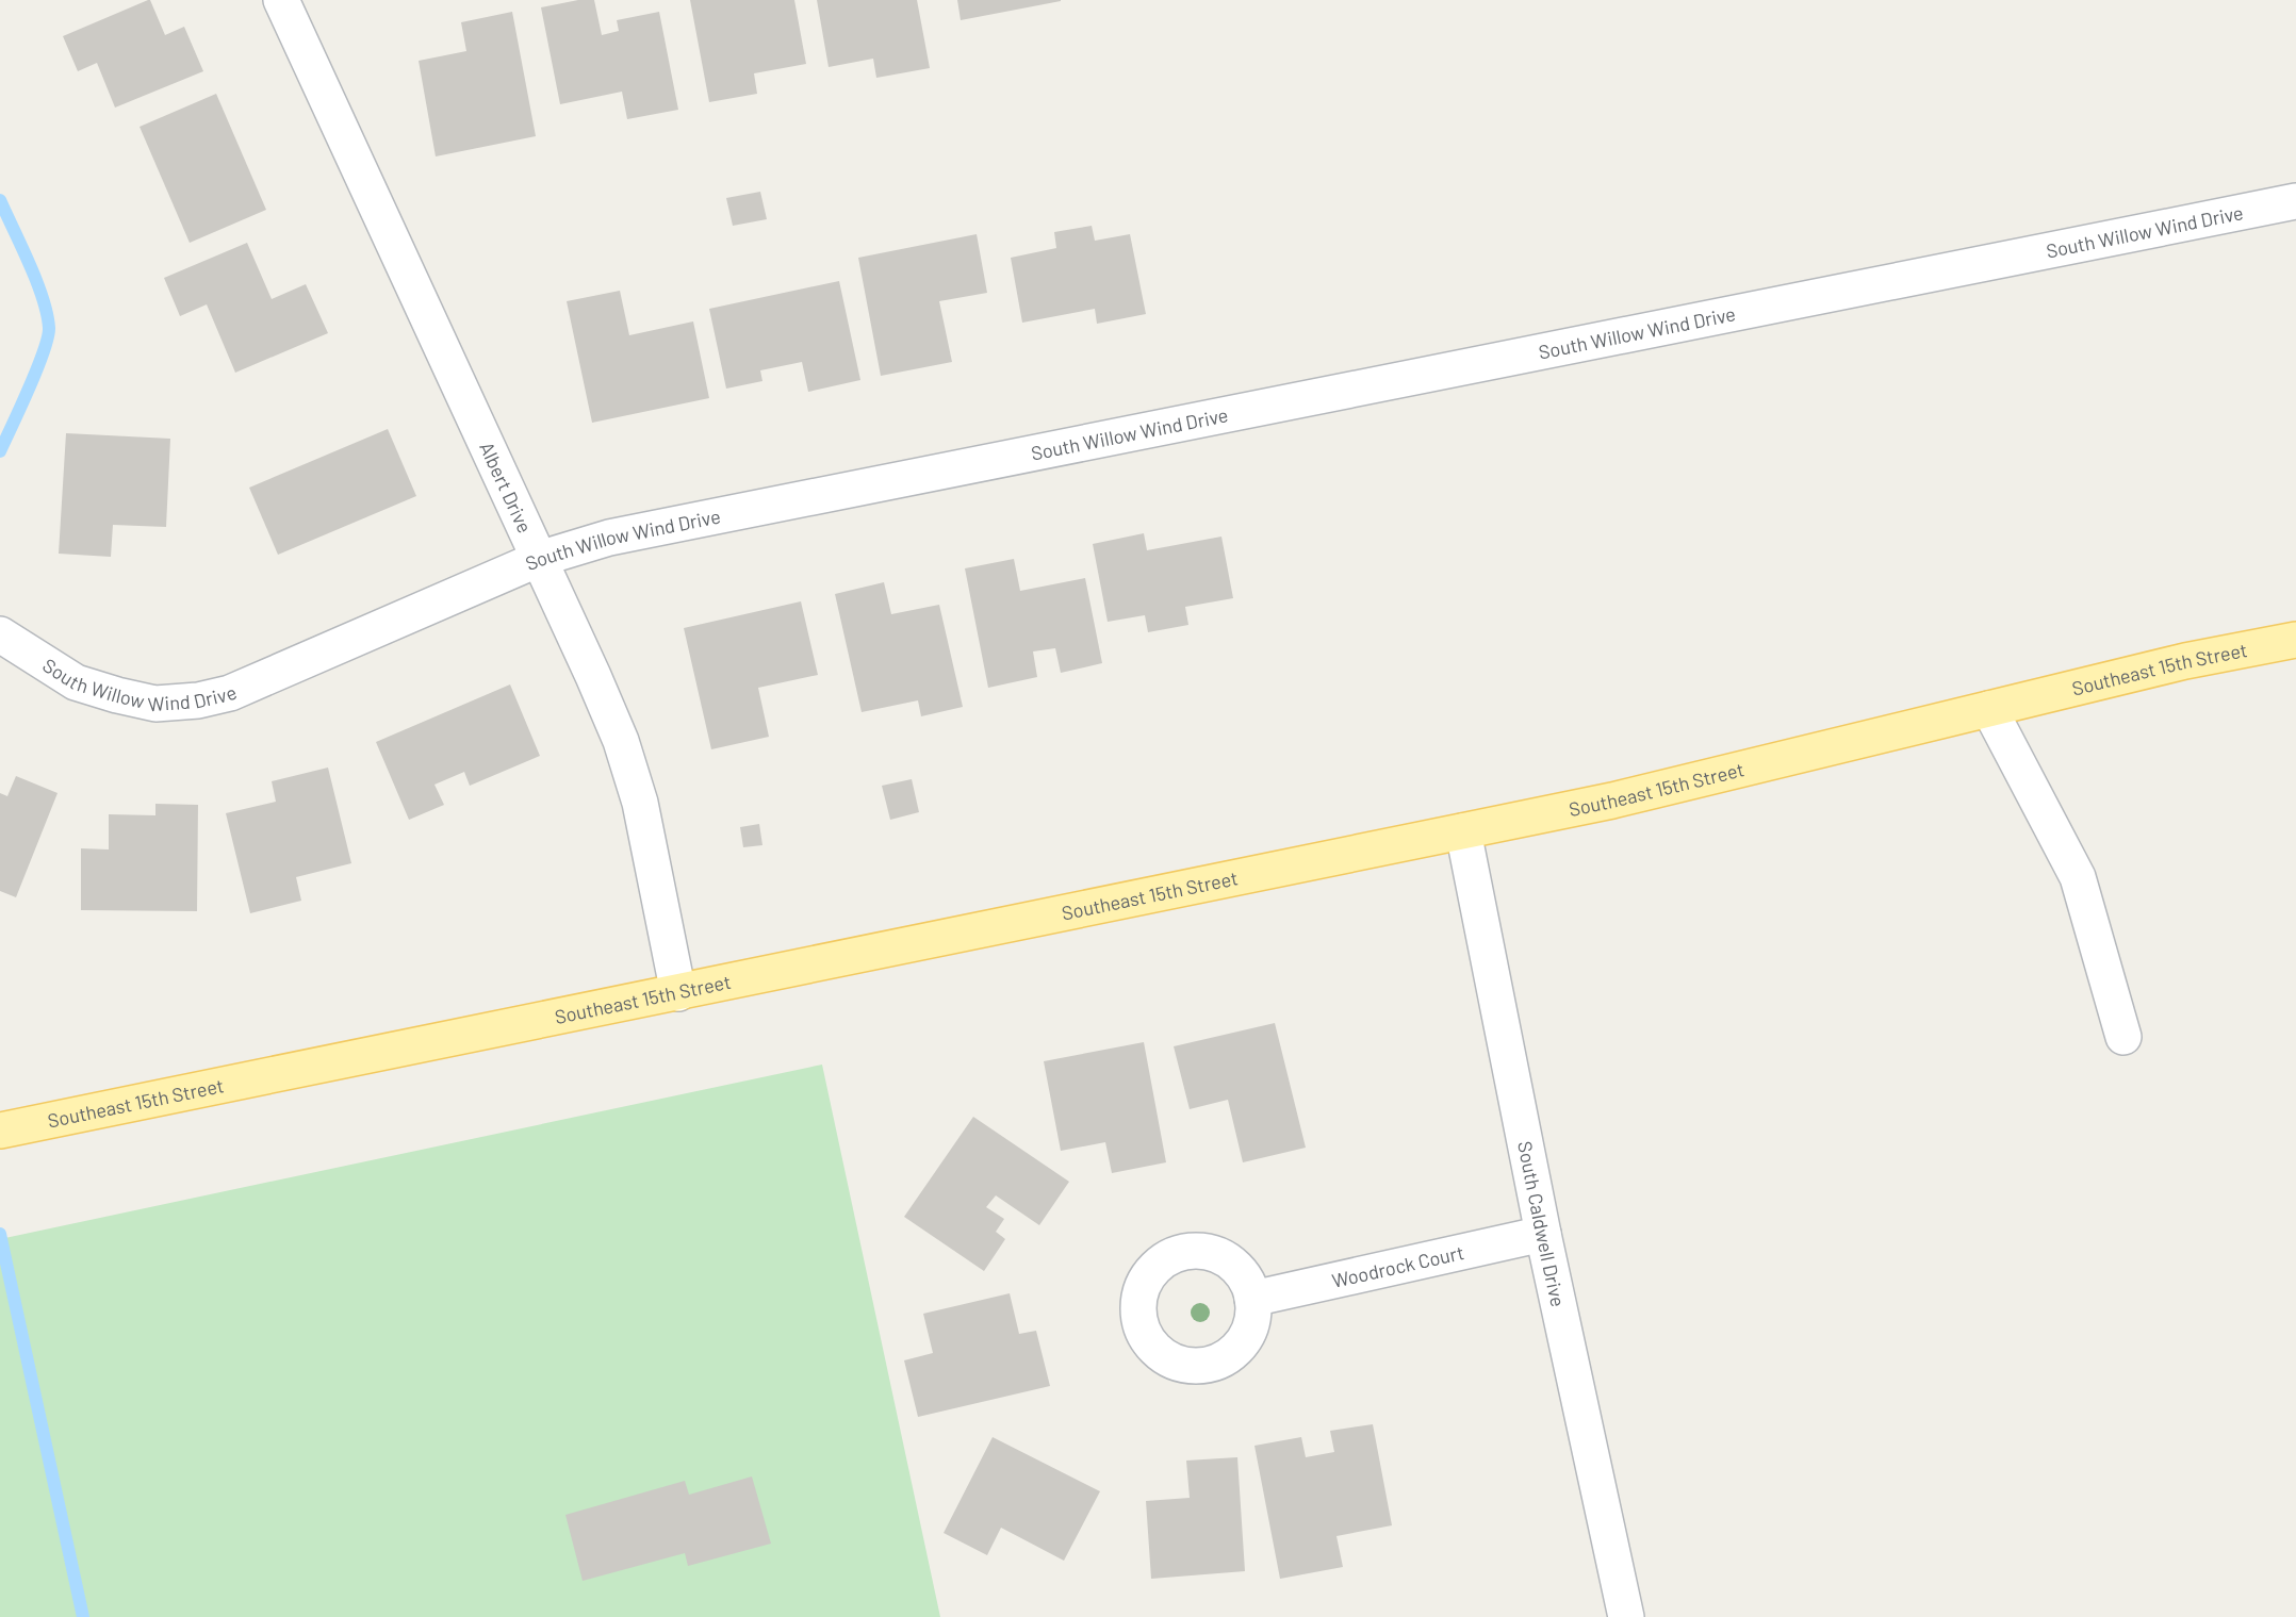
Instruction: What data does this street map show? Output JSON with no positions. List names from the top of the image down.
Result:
{
  "streets": {
    "main road": ["Southeast 15th Street"],
    "street": [
      "South Willow Wind Drive",
      "Albert Drive",
      "South Caldwell Drive",
      "Woodrock Court"
    ]
  },
  "crossings": [
    ["South Willow Wind Drive", "Albert Drive"],
    ["Albert Drive", "Southeast 15th Street"],
    ["Southeast 15th Street", "South Caldwell Drive"],
    ["South Caldwell Drive", "Woodrock Court"]
  ]
}
